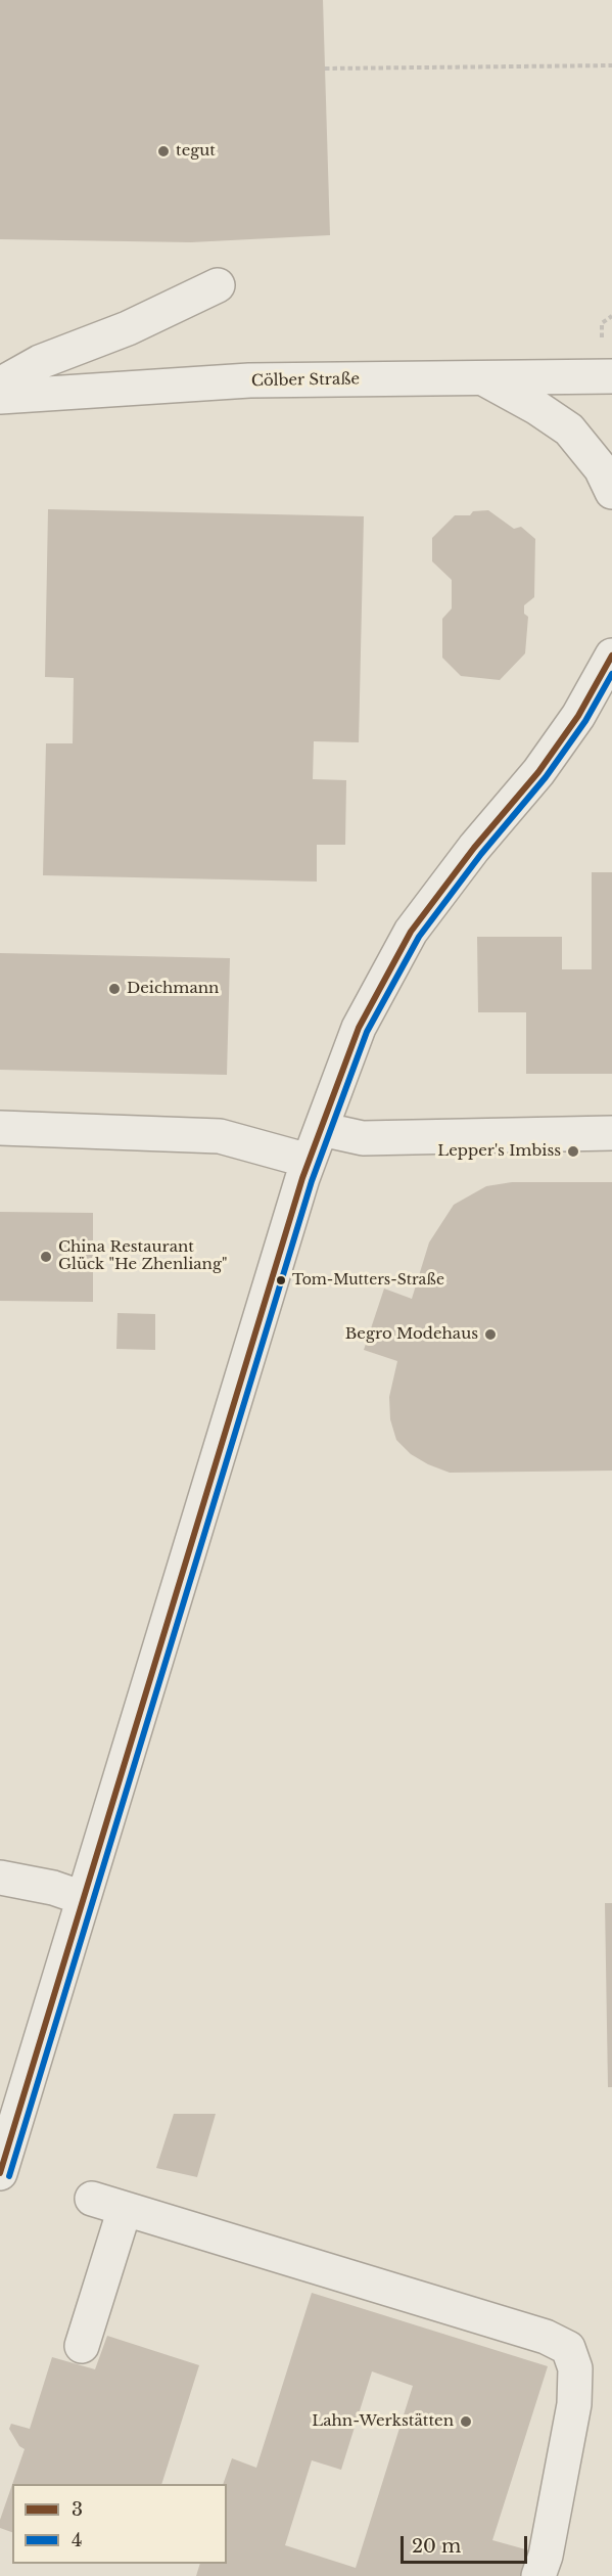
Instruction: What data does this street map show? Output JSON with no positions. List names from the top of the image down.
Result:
{
  "streets": {
    "street": ["Cölber Straße"]
  },
  "places": [
    "tegut",
    "Deichmann",
    "Lepper's Imbiss",
    "China Restaurant Glück \"He Zhenliang\"",
    "Tom-Mutters-Straße",
    "Begro Modehaus",
    "Lahn-Werkstätten"
  ],
  "lines": ["transit line 3", "transit line 4"],
  "legend": ["3", "4"],
  "scale_bar": "20 m"
}
